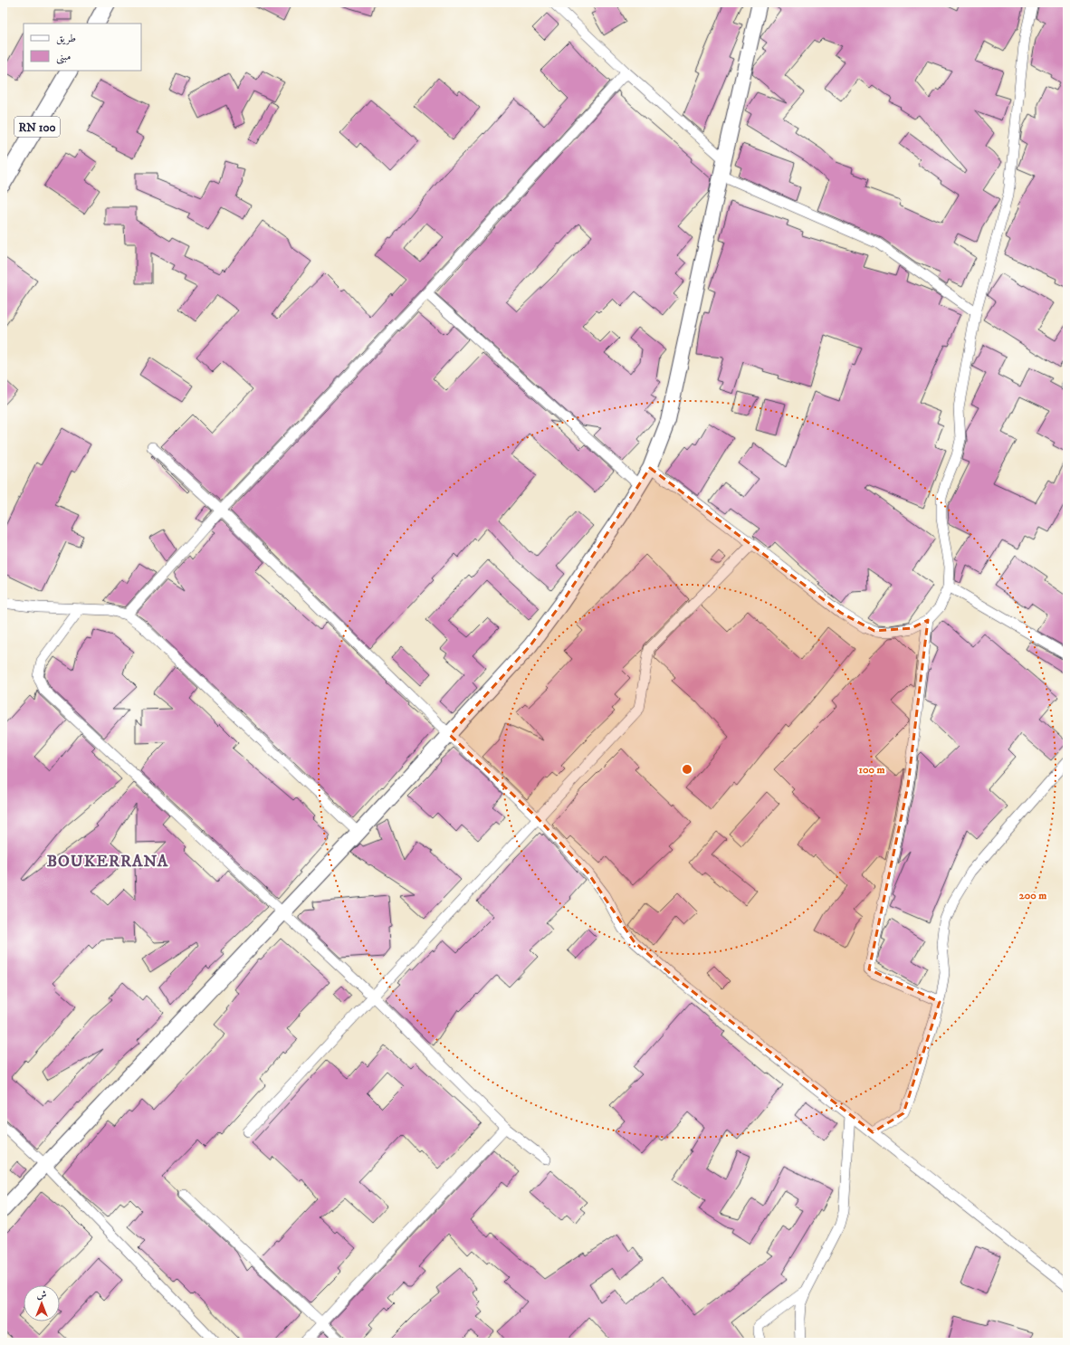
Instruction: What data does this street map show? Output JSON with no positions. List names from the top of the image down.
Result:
{
  "streets": {
    "main road": ["RN 100"]
  },
  "districts": ["BOUKERRANA"],
  "legend": ["طريق", "مبنى"],
  "north": "top",
  "rings": ["100 m", "200 m"]
}
